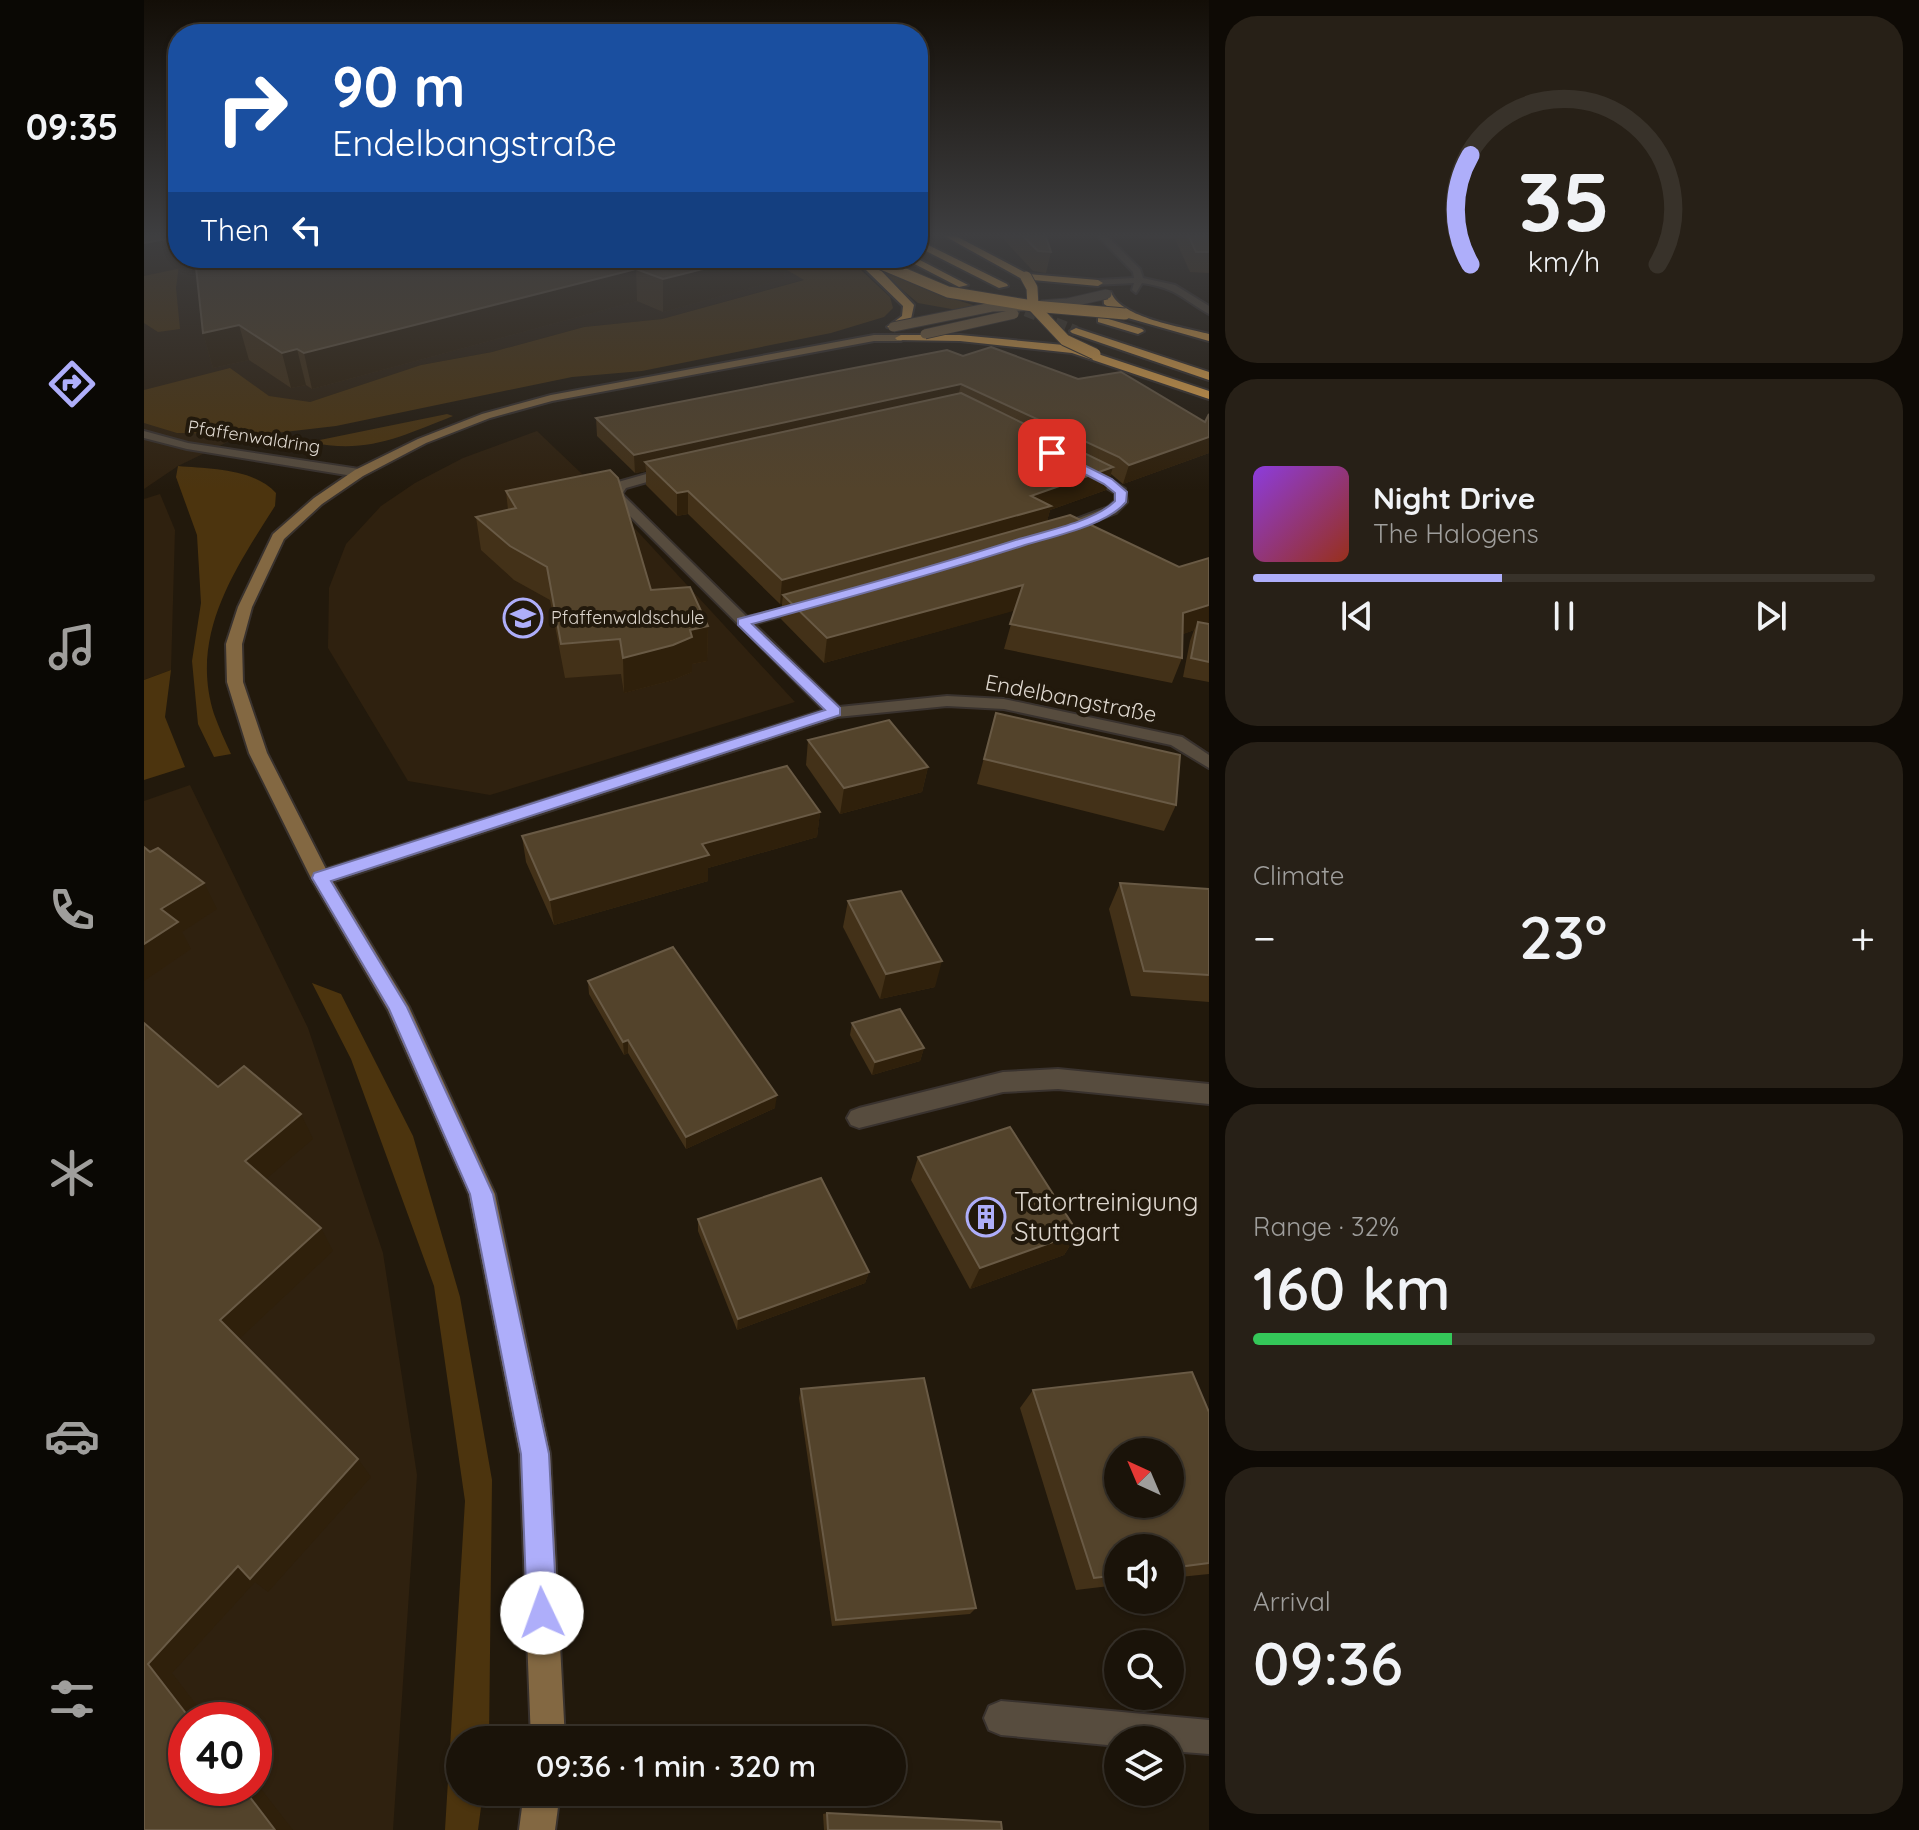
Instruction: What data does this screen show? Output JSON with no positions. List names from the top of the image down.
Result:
{
  "streets": {
    "street": ["Pfaffenwaldring", "Endelbangstraße"]
  },
  "places": {
    "school or university": ["Pfaffenwaldschule"],
    "building": ["Tatortreinigung Stuttgart"]
  },
  "north": "top left",
  "page": {
    "tabs": "09:35",
    "turn": ["90 m", "Endelbangstraße"],
    "then": "Then",
    "song": ["Night Drive", "The Halogens"],
    "tile": [
      "Climate",
      ["Range · 32%", "160 km"],
      ["Arrival", "09:36"]
    ],
    "heat": ["−", "23°", "+"],
    "limit": "40",
    "trip": "09:36 · 1 min · 320 m",
    "gauge": ["35", "km/h"]
  }
}
